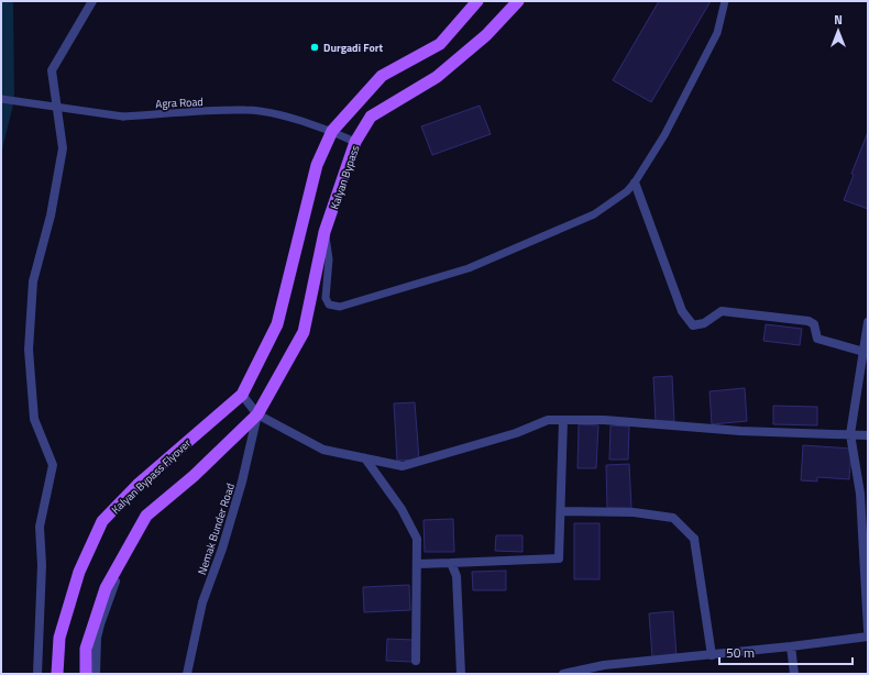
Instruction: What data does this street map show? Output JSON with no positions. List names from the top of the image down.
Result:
{
  "streets": {
    "main road": ["Kalyan Bypass", "Kalyan Bypass Flyover"],
    "street": ["Nemak Bunder Road"],
    "lane": ["Agra Road"]
  },
  "crossings": [
    ["Agra Road", "Kalyan Bypass"],
    ["Kalyan Bypass", "Nemak Bunder Road"]
  ],
  "places": ["Durgadi Fort"],
  "scale_bar": "50 m",
  "north": "top"
}
